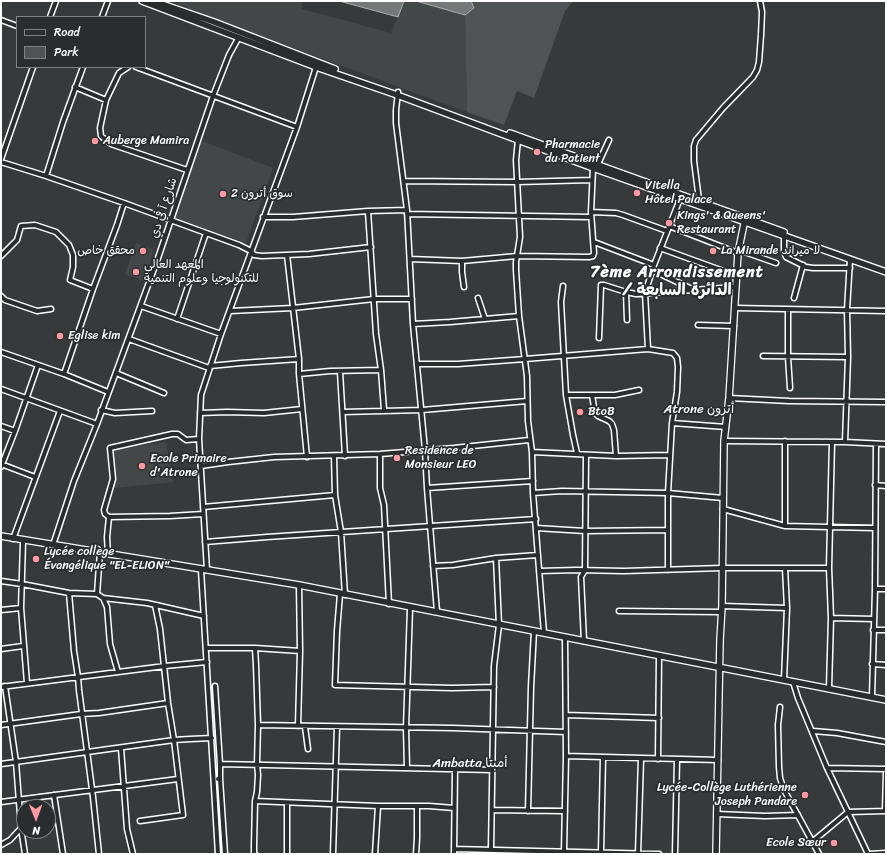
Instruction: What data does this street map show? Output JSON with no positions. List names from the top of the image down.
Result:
{
  "streets": {
    "street": ["شارع آ في دي"]
  },
  "districts": ["7ème Arrondissement / الدائرة السابعة", "Atrone أترون", "Ambatta أمبتا"],
  "places": [
    "Auberge Mamira",
    "Pharmacie du Patient",
    "Vitella Hôtel Palace",
    "سوق أترون 2",
    "Kings' & Queens' Restaurant",
    "محقق خاص",
    "La Mirande لا ميراند",
    "المعهد العالي للتكنولوجيا وعلوم التنمية",
    "Eglise kim",
    "BtoB",
    "Residence de Monsieur LEO",
    "Ecole Primaire d'Atrone",
    "Lycée collège Évangélique \"EL-ELION\"",
    "Lycée-Collège Luthérienne Joseph Pandare",
    "Ecole Sœur"
  ],
  "legend": ["Road", "Park"],
  "north": "bottom"
}
